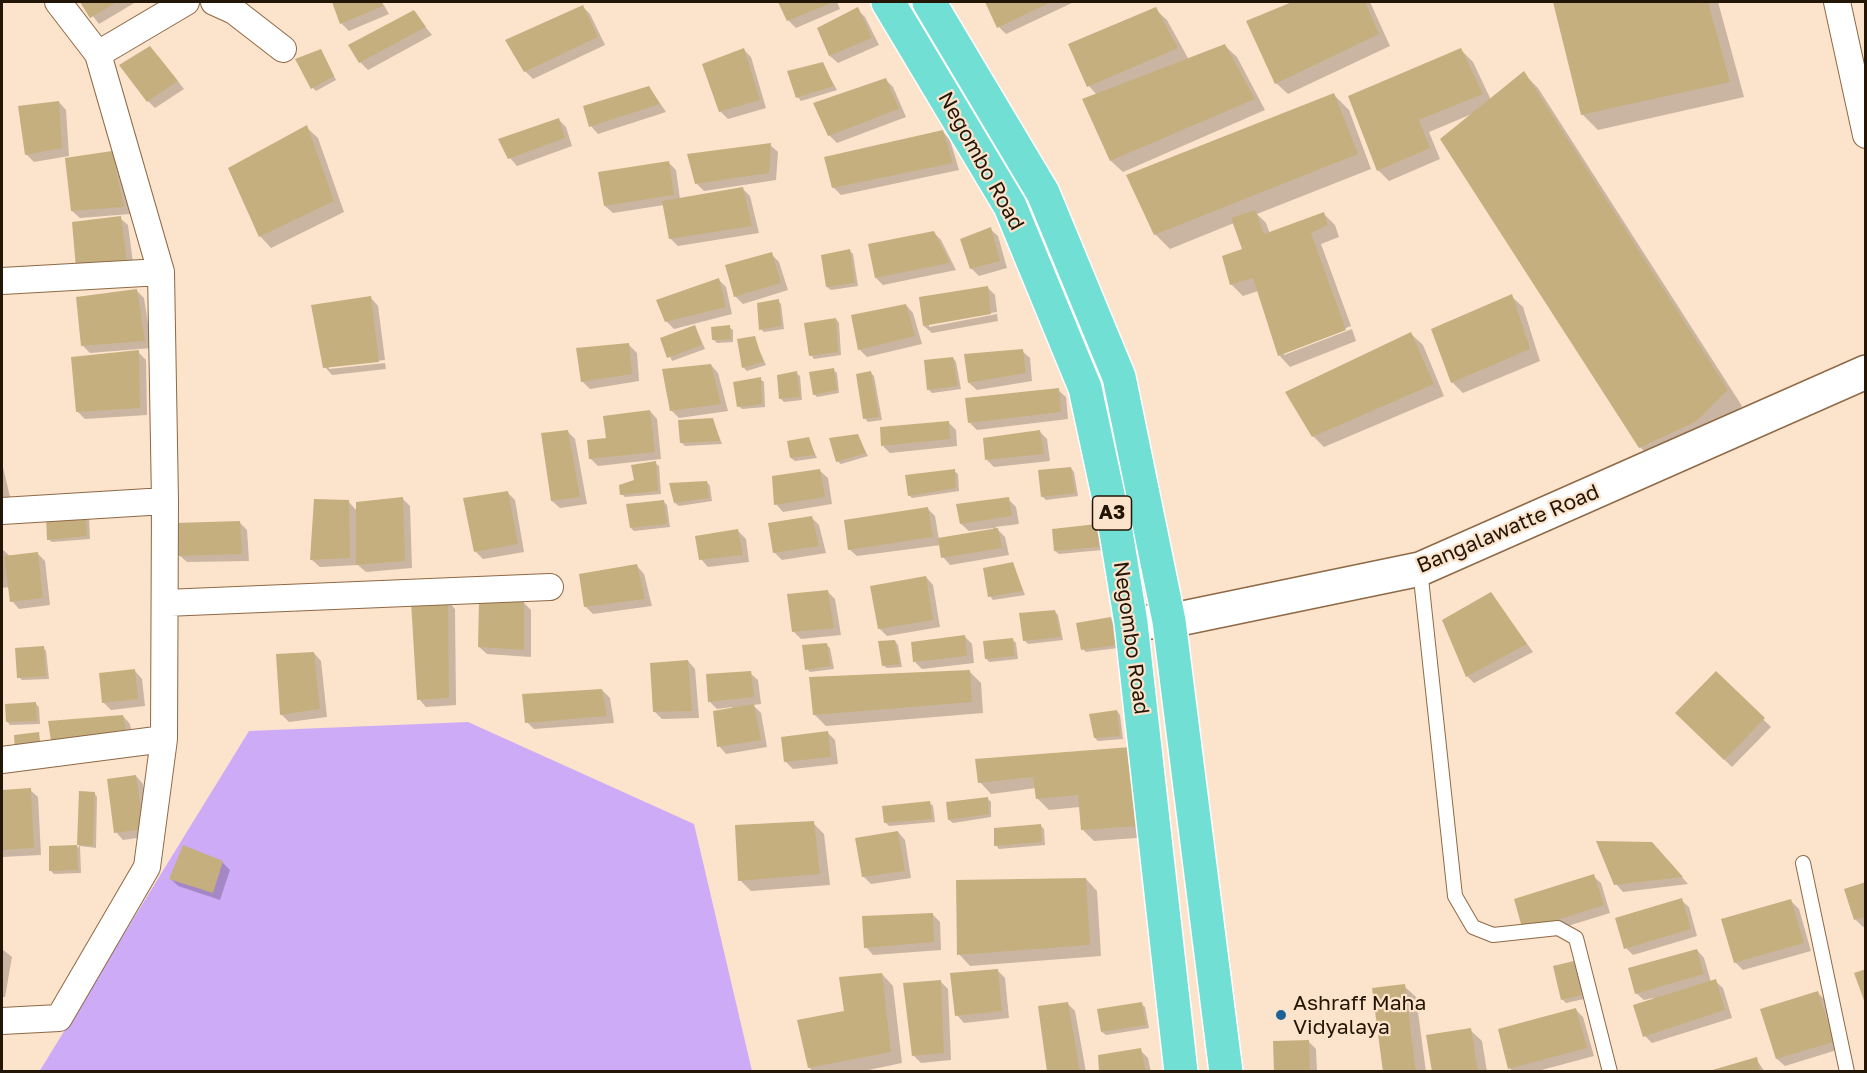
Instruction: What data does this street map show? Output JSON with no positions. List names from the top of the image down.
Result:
{
  "streets": {
    "highway": ["Negombo Road", "A3"],
    "street": ["Bangalawatte Road"]
  },
  "crossings": [
    ["Negombo Road", "Bangalawatte Road"]
  ],
  "places": ["Ashraff Maha Vidyalaya"]
}
